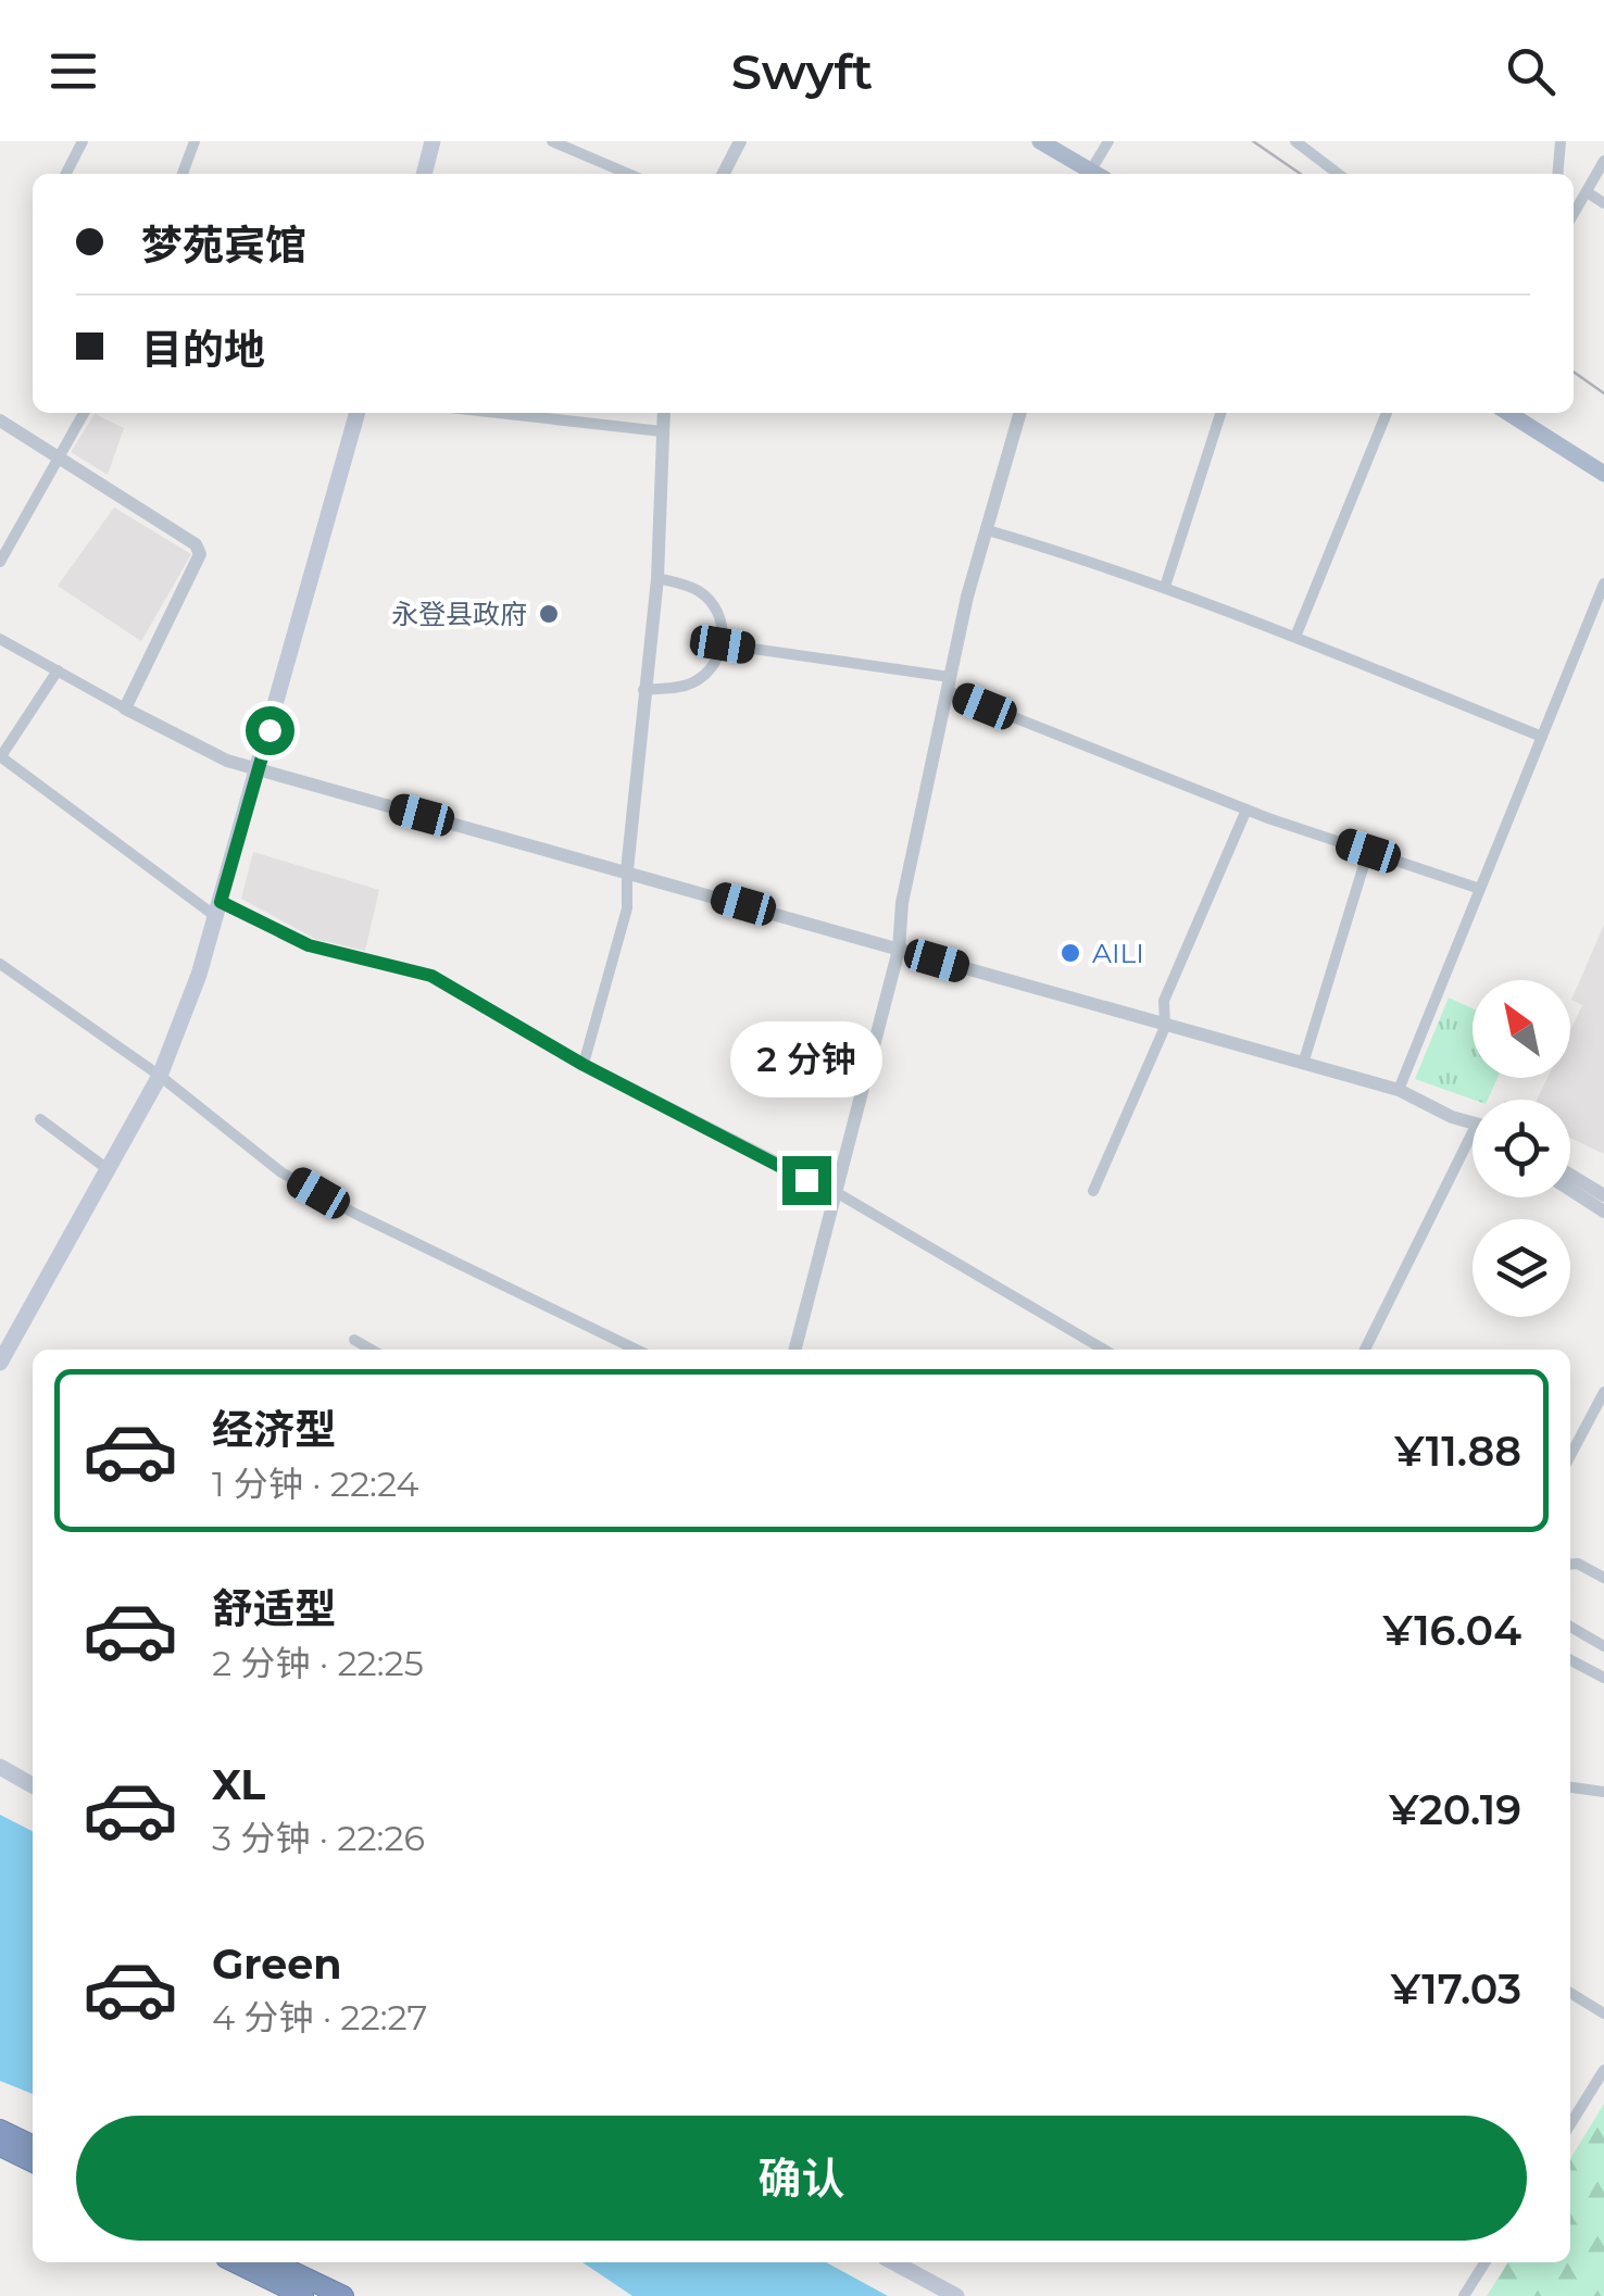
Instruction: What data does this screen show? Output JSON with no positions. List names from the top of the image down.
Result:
{
  "places": ["永登县政府", "AILI"],
  "north": "top left",
  "page": {
    "header": "Swyft",
    "banner": ["梦苑宾馆", "目的地"],
    "bubble": "2 分钟",
    "list": [
      {
        "name": "经济型",
        "note": "1 分钟 · 22:24",
        "value": "¥11.88"
      },
      {
        "name": "舒适型",
        "note": "2 分钟 · 22:25",
        "value": "¥16.04"
      },
      {
        "name": "XL",
        "note": "3 分钟 · 22:26",
        "value": "¥20.19"
      },
      {
        "name": "Green",
        "note": "4 分钟 · 22:27",
        "value": "¥17.03"
      }
    ],
    "buttons": "确认"
  }
}
